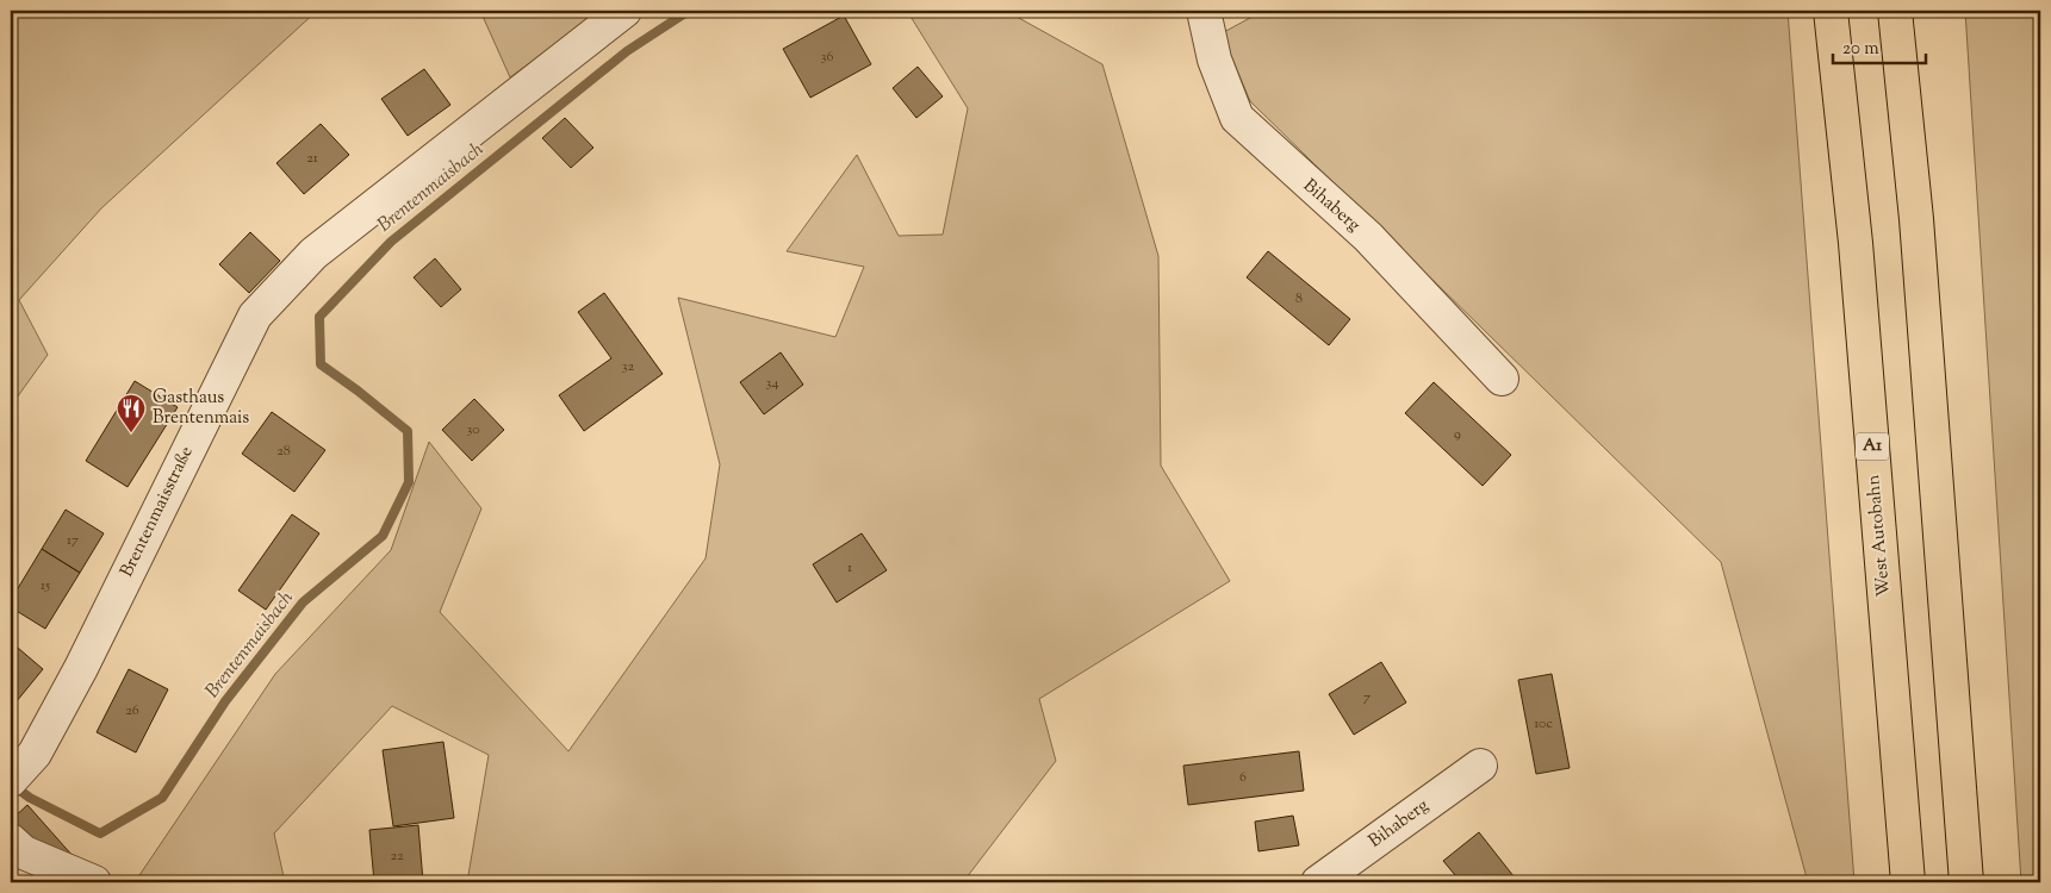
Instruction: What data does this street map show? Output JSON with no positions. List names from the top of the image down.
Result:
{
  "streets": {
    "highway": ["A1", "West Autobahn"],
    "street": ["Bihaberg", "Brentenmaisstraße"]
  },
  "water": ["Brentenmaisbach"],
  "places": {
    "restaurant": ["Gasthaus Brentenmais"]
  },
  "house_numbers": [
    "36",
    "21",
    "8",
    "32",
    "34",
    "30",
    "9",
    "28",
    "17",
    "1",
    "15",
    "7",
    "26",
    "10c",
    "6",
    "22"
  ],
  "scale_bar": "20 m"
}
